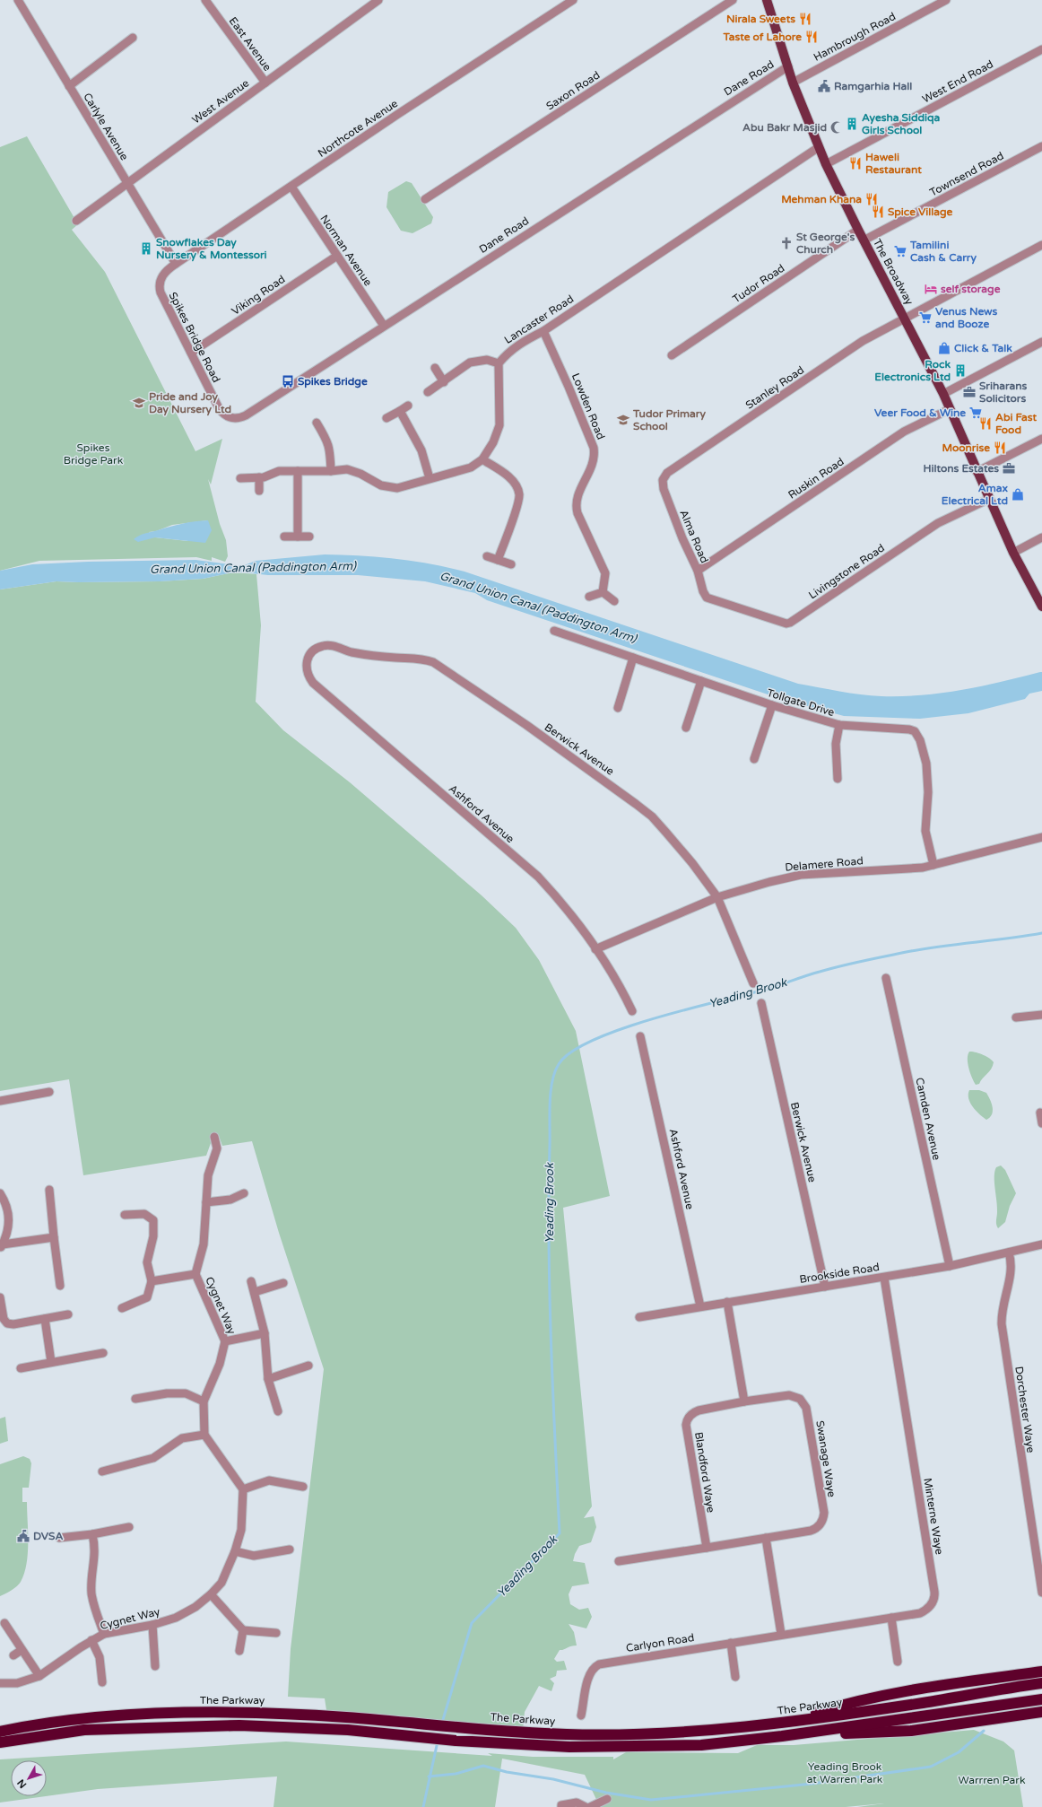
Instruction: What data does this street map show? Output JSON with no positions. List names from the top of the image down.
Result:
{
  "streets": {
    "highway": ["The Parkway"],
    "main road": ["The Broadway"],
    "street": [
      "Hambrough Road",
      "East Avenue",
      "Dane Road",
      "West End Road",
      "Saxon Road",
      "West Avenue",
      "Carlyle Avenue",
      "Northcote Avenue",
      "Townsend Road",
      "Norman Avenue",
      "Tudor Road",
      "Viking Road",
      "Lancaster Road",
      "Spikes Bridge Road",
      "Stanley Road",
      "Lowden Road",
      "Ruskin Road",
      "Alma Road",
      "Livingstone Road",
      "Tollgate Drive",
      "Berwick Avenue",
      "Ashford Avenue",
      "Delamere Road",
      "Camden Avenue",
      "Brookside Road",
      "Cygnet Way",
      "Dorchester Waye",
      "Swanage Waye",
      "Blandford Waye",
      "Minterne Waye",
      "Carlyon Road"
    ]
  },
  "crossings": [
    ["Hambrough Road", "The Broadway"],
    ["East Avenue", "West Avenue"],
    ["Dane Road", "Norman Avenue"],
    ["Dane Road", "The Broadway"],
    ["Dane Road", "Spikes Bridge Road"],
    ["West End Road", "The Broadway"],
    ["West Avenue", "Carlyle Avenue"],
    ["Carlyle Avenue", "Northcote Avenue"],
    ["Northcote Avenue", "Norman Avenue"],
    ["Northcote Avenue", "Spikes Bridge Road"],
    ["Townsend Road", "The Broadway"],
    ["Norman Avenue", "Viking Road"],
    ["The Broadway", "Tudor Road"],
    ["The Broadway", "Lancaster Road"],
    ["The Broadway", "Stanley Road"],
    ["The Broadway", "Ruskin Road"],
    ["The Broadway", "Livingstone Road"],
    ["Viking Road", "Spikes Bridge Road"],
    ["Lancaster Road", "Lowden Road"],
    ["Stanley Road", "Alma Road"],
    ["Ruskin Road", "Alma Road"],
    ["Alma Road", "Livingstone Road"],
    ["Tollgate Drive", "Delamere Road"],
    ["Berwick Avenue", "Ashford Avenue"],
    ["Berwick Avenue", "Delamere Road"],
    ["Berwick Avenue", "Brookside Road"],
    ["Ashford Avenue", "Delamere Road"],
    ["Ashford Avenue", "Brookside Road"],
    ["Camden Avenue", "Brookside Road"],
    ["Brookside Road", "Dorchester Waye"],
    ["Brookside Road", "Minterne Waye"],
    ["Swanage Waye", "Blandford Waye"],
    ["Minterne Waye", "Carlyon Road"]
  ],
  "water": ["Grand Union Canal (Paddington Arm)", "Yeading Brook"],
  "parks": ["Spikes Bridge Park", "Yeading Brook at Warren Park", "Warrren Park"],
  "places": {
    "restaurant": [
      "Nirala Sweets",
      "Taste of Lahore",
      "Haweli Restaurant",
      "Mehman Khana",
      "Spice Village",
      "Abi Fast Food",
      "Moonrise"
    ],
    "public building": ["Ramgarhia Hall", "DVSA"],
    "building": ["Ayesha Siddiqa Girls School", "Snowflakes Day Nursery & Montessori", "Rock Electronics Ltd"],
    "mosque": ["Abu Bakr Masjid"],
    "church": ["St George's Church"],
    "supermarket": ["Tamilini Cash & Carry", "Venus News and Booze", "Veer Food & Wine"],
    "hotel": ["self storage"],
    "shop": ["Click & Talk", "Amax Electrical Ltd"],
    "bus stop": ["Spikes Bridge"],
    "office": ["Sriharans Solicitors", "Hiltons Estates"],
    "school or university": ["Pride and Joy Day Nursery Ltd", "Tudor Primary School"]
  },
  "north": "bottom left"
}
